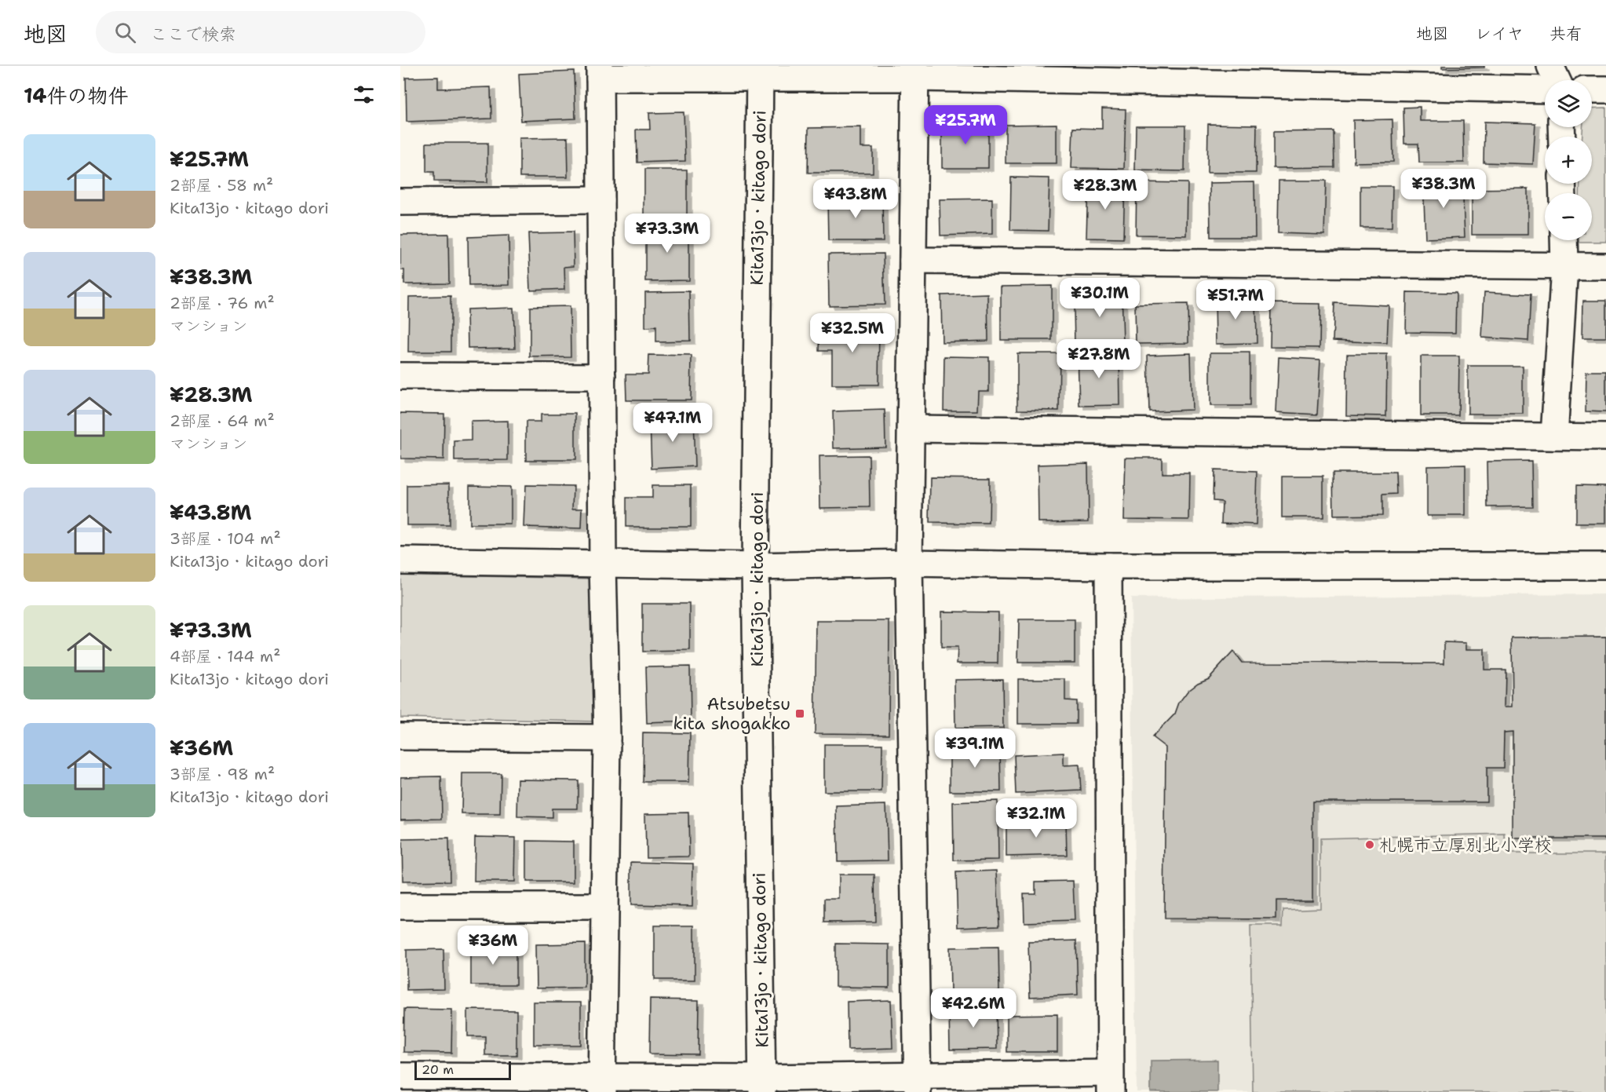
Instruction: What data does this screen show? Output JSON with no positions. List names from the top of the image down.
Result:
{
  "streets": {
    "street": ["Kita13jo・kitago dori"]
  },
  "places": {
    "transit": ["Atsubetsu kita shogakko"],
    "other": ["札幌市立厚別北小学校"]
  },
  "scale_bar": "20 m",
  "page": {
    "header": "地図",
    "search": "ここで検索",
    "nav": ["地図", "レイヤ", "共有"],
    "heading": "14件の物件",
    "map_buttons": ["+", "−"],
    "price": [
      "¥25.7M",
      "¥38.3M",
      "¥28.3M",
      "¥43.8M",
      "¥73.3M",
      "¥30.1M",
      "¥51.7M",
      "¥32.5M",
      "¥27.8M",
      "¥47.1M",
      "¥39.1M",
      "¥32.1M",
      "¥36M",
      "¥42.6M"
    ],
    "list": [
      {
        "name": "¥25.7M",
        "note": "2部屋 · 58 m² · Kita13jo・kitago dori"
      },
      {
        "name": "¥38.3M",
        "note": "2部屋 · 76 m² · マンション"
      },
      {
        "name": "¥28.3M",
        "note": "2部屋 · 64 m² · マンション"
      },
      {
        "name": "¥43.8M",
        "note": "3部屋 · 104 m² · Kita13jo・kitago dori"
      },
      {
        "name": "¥73.3M",
        "note": "4部屋 · 144 m² · Kita13jo・kitago dori"
      },
      {
        "name": "¥36M",
        "note": "3部屋 · 98 m² · Kita13jo・kitago dori"
      }
    ],
    "scale": "20 m"
  }
}
